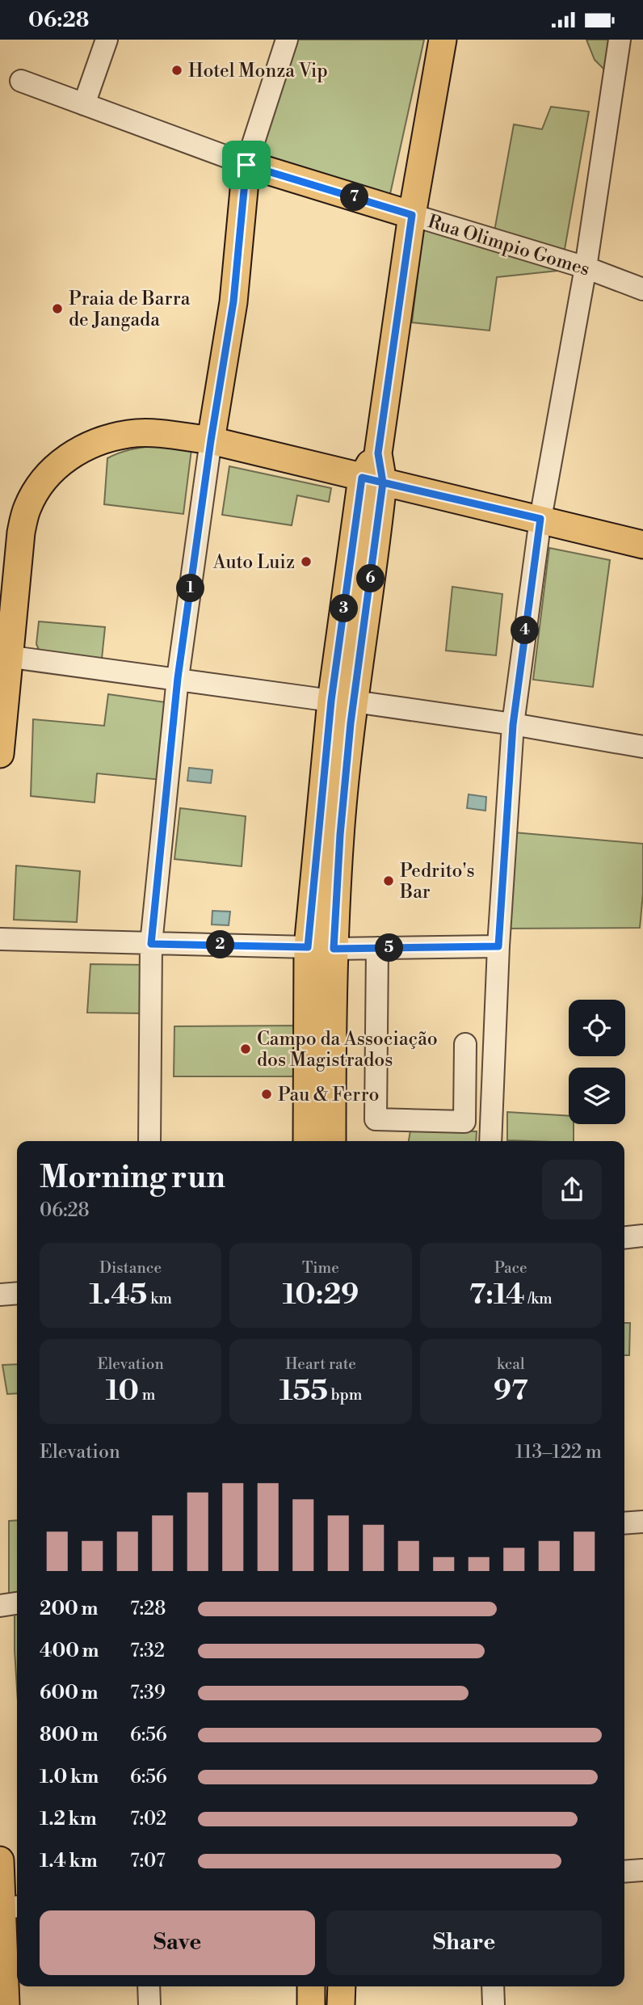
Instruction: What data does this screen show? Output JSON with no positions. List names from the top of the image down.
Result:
{
  "streets": {
    "main road": ["Rua Olimpio Gomes"]
  },
  "places": [
    "Hotel Monza Vip",
    "Praia de Barra de Jangada",
    "Auto Luiz",
    "Pedrito's Bar",
    "Campo da Associação dos Magistrados",
    "Pau & Ferro"
  ],
  "page": {
    "status": "06:28",
    "pins": [
      "7",
      "6",
      "1",
      "3",
      "4",
      "2",
      "5"
    ],
    "heading": ["Morning run", "06:28"],
    "stats": [
      ["Distance", "1.45 km"],
      ["Time", "10:29"],
      ["Pace", "7:14 /km"],
      ["Elevation", "10 m"],
      ["Heart rate", "155 bpm"],
      ["kcal", "97"]
    ],
    "chart": ["Elevation", "113–122 m"],
    "list": [
      {
        "name": "200 m",
        "note": "7:28"
      },
      {
        "name": "400 m",
        "note": "7:32"
      },
      {
        "name": "600 m",
        "note": "7:39"
      },
      {
        "name": "800 m",
        "note": "6:56"
      },
      {
        "name": "1.0 km",
        "note": "6:56"
      },
      {
        "name": "1.2 km",
        "note": "7:02"
      },
      {
        "name": "1.4 km",
        "note": "7:07"
      }
    ],
    "buttons": ["Save", "Share"]
  }
}
